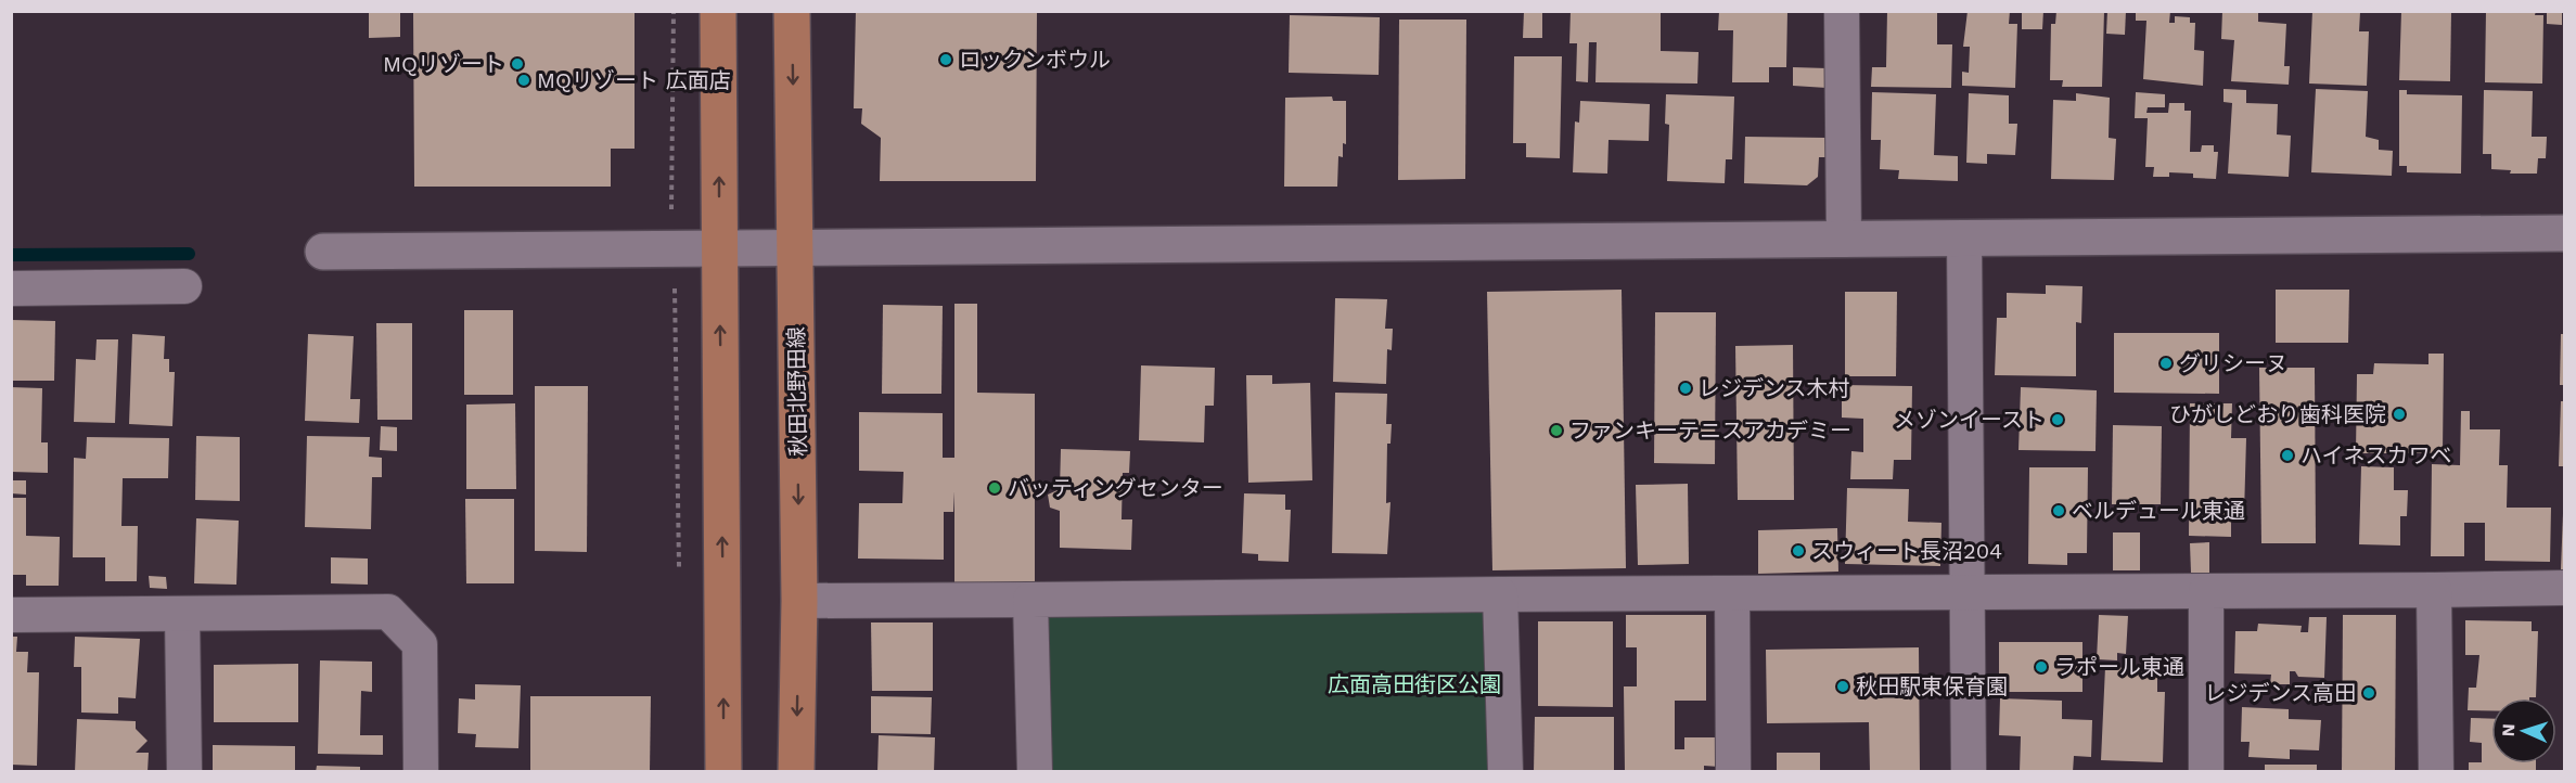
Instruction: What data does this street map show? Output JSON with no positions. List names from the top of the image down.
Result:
{
  "streets": {
    "main road": ["秋田北野田線"]
  },
  "parks": ["広面高田街区公園"],
  "places": [
    "ロックンボウル",
    "MQリゾート",
    "MQリゾート 広面店",
    "グリシーヌ",
    "レジデンス木村",
    "ひがしどおり歯科医院",
    "メゾンイースト",
    "ファンキーテニスアカデミー",
    "ハイネスカワベ",
    "バッティングセンター",
    "ベルデュール東通",
    "スウィート長沼204",
    "ラポール東通",
    "秋田駅東保育園",
    "レジデンス高田"
  ],
  "north": "left"
}
